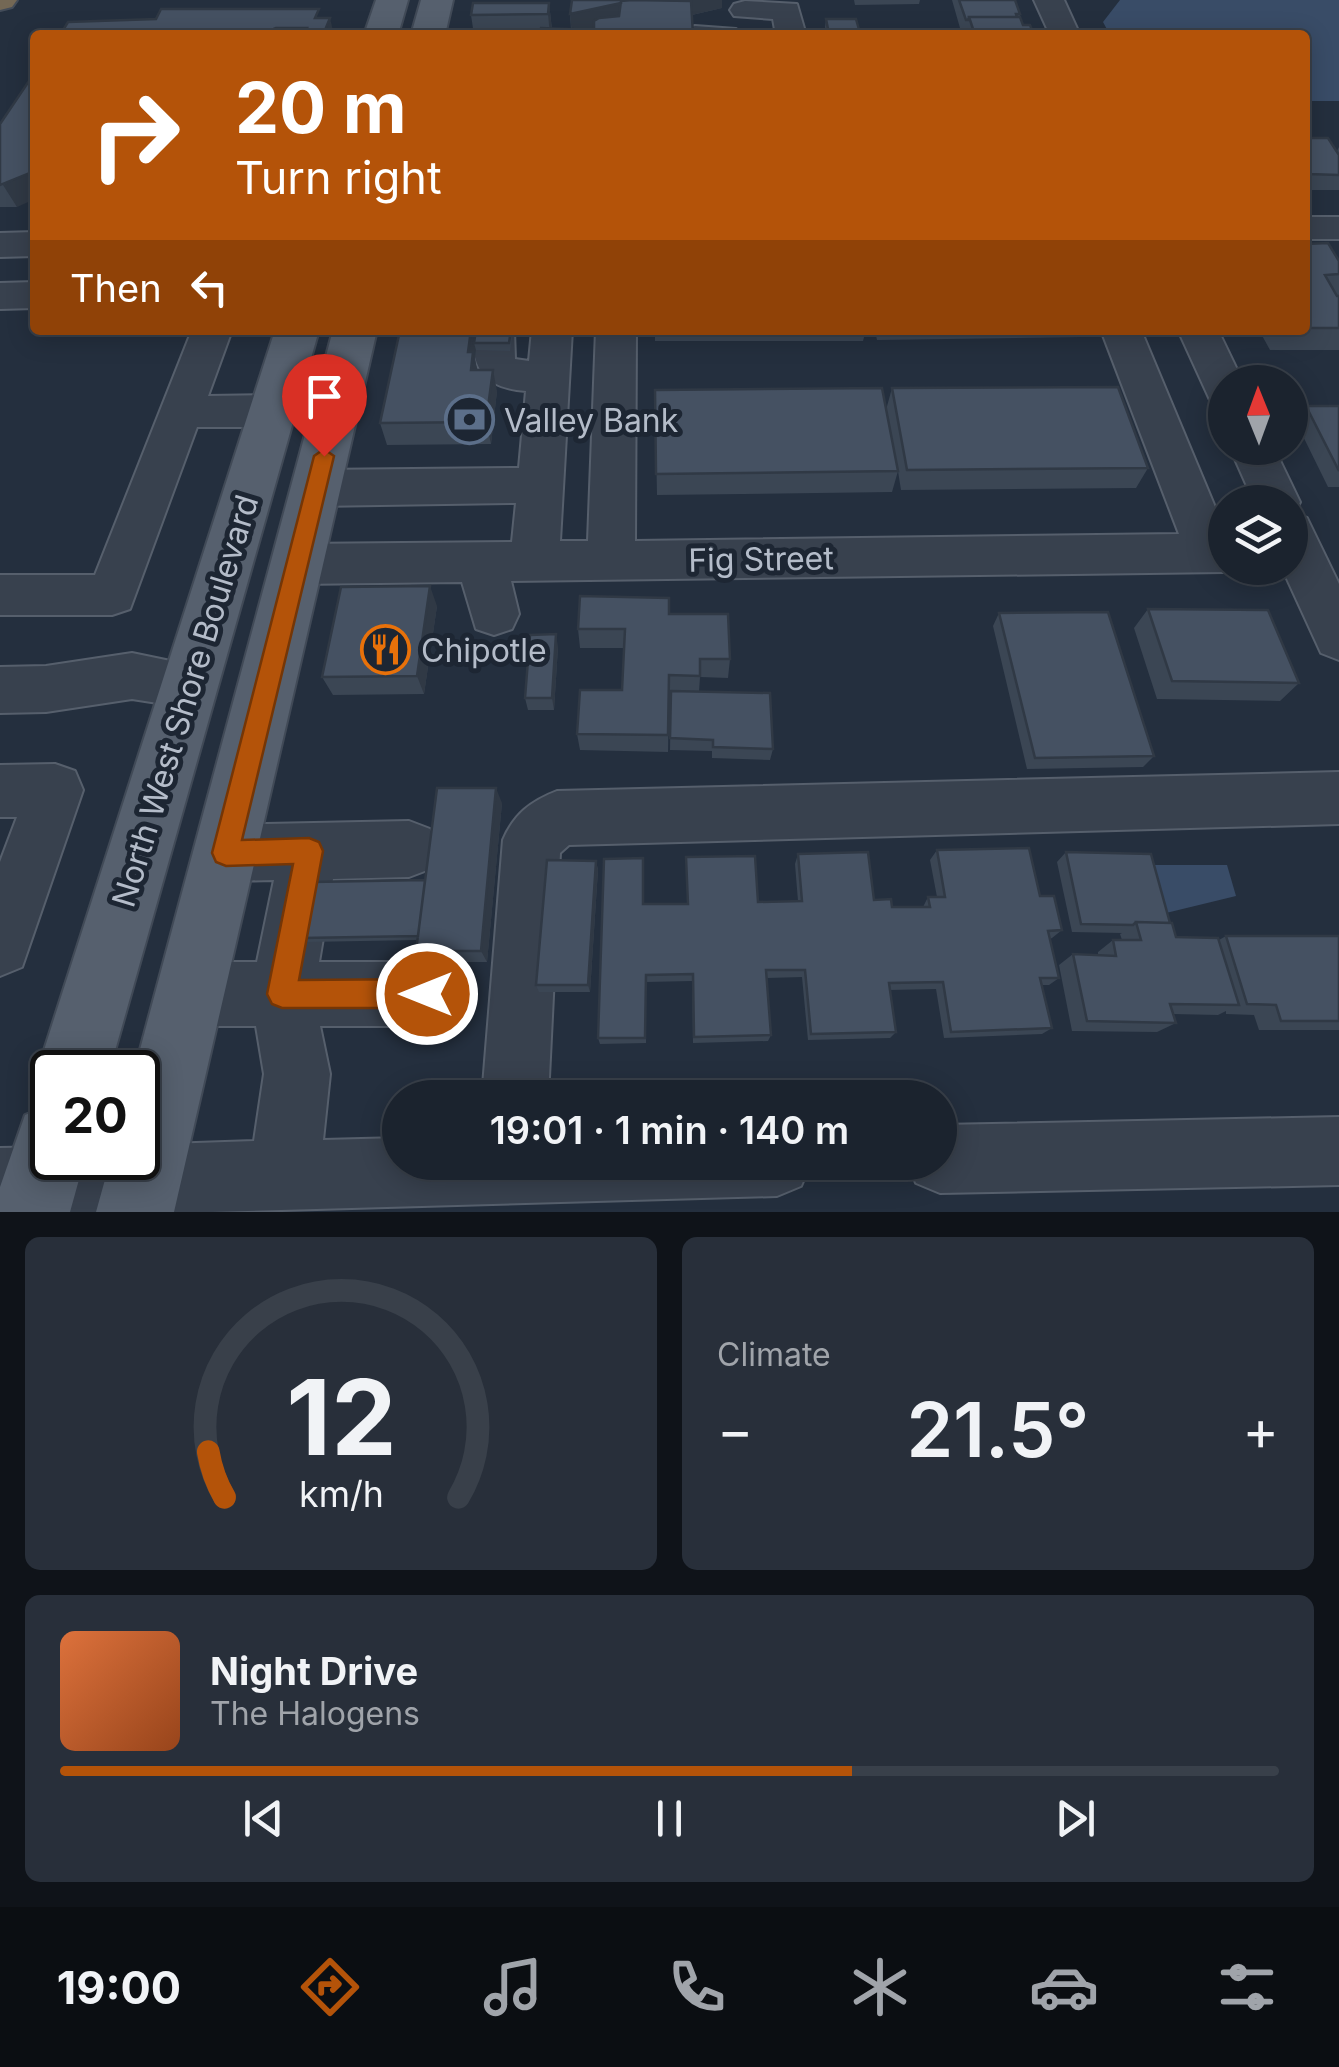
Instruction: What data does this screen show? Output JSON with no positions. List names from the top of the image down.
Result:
{
  "streets": {
    "main road": ["North West Shore Boulevard"],
    "street": ["Fig Street"]
  },
  "places": {
    "bank": ["Valley Bank"],
    "restaurant": ["Chipotle"]
  },
  "north": "top",
  "page": {
    "turn": ["20 m", "Turn right"],
    "then": "Then",
    "limit": "20",
    "trip": "19:01 · 1 min · 140 m",
    "tile": "Climate",
    "heat": ["−", "21.5°", "+"],
    "song": ["Night Drive", "The Halogens"],
    "tabs": "19:00",
    "gauge": ["12", "km/h"]
  }
}
